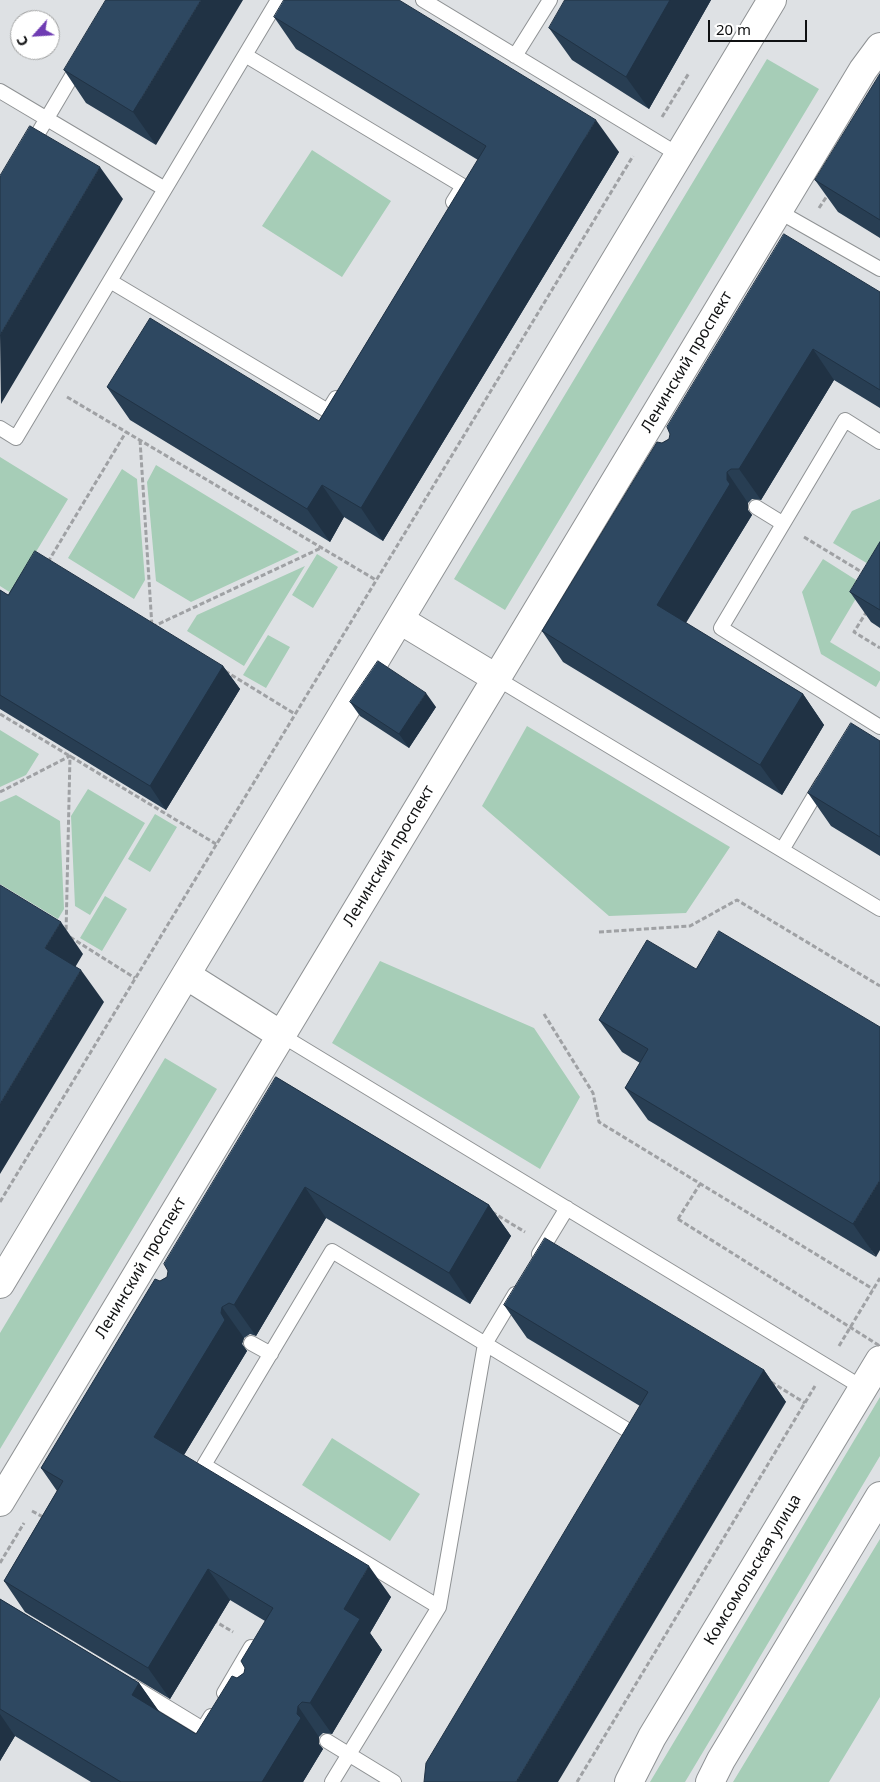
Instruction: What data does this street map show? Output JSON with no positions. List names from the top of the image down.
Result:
{
  "streets": {
    "main road": ["Ленинский проспект", "Комсомольская улица"]
  },
  "scale_bar": "20 m",
  "north": "bottom left"
}
